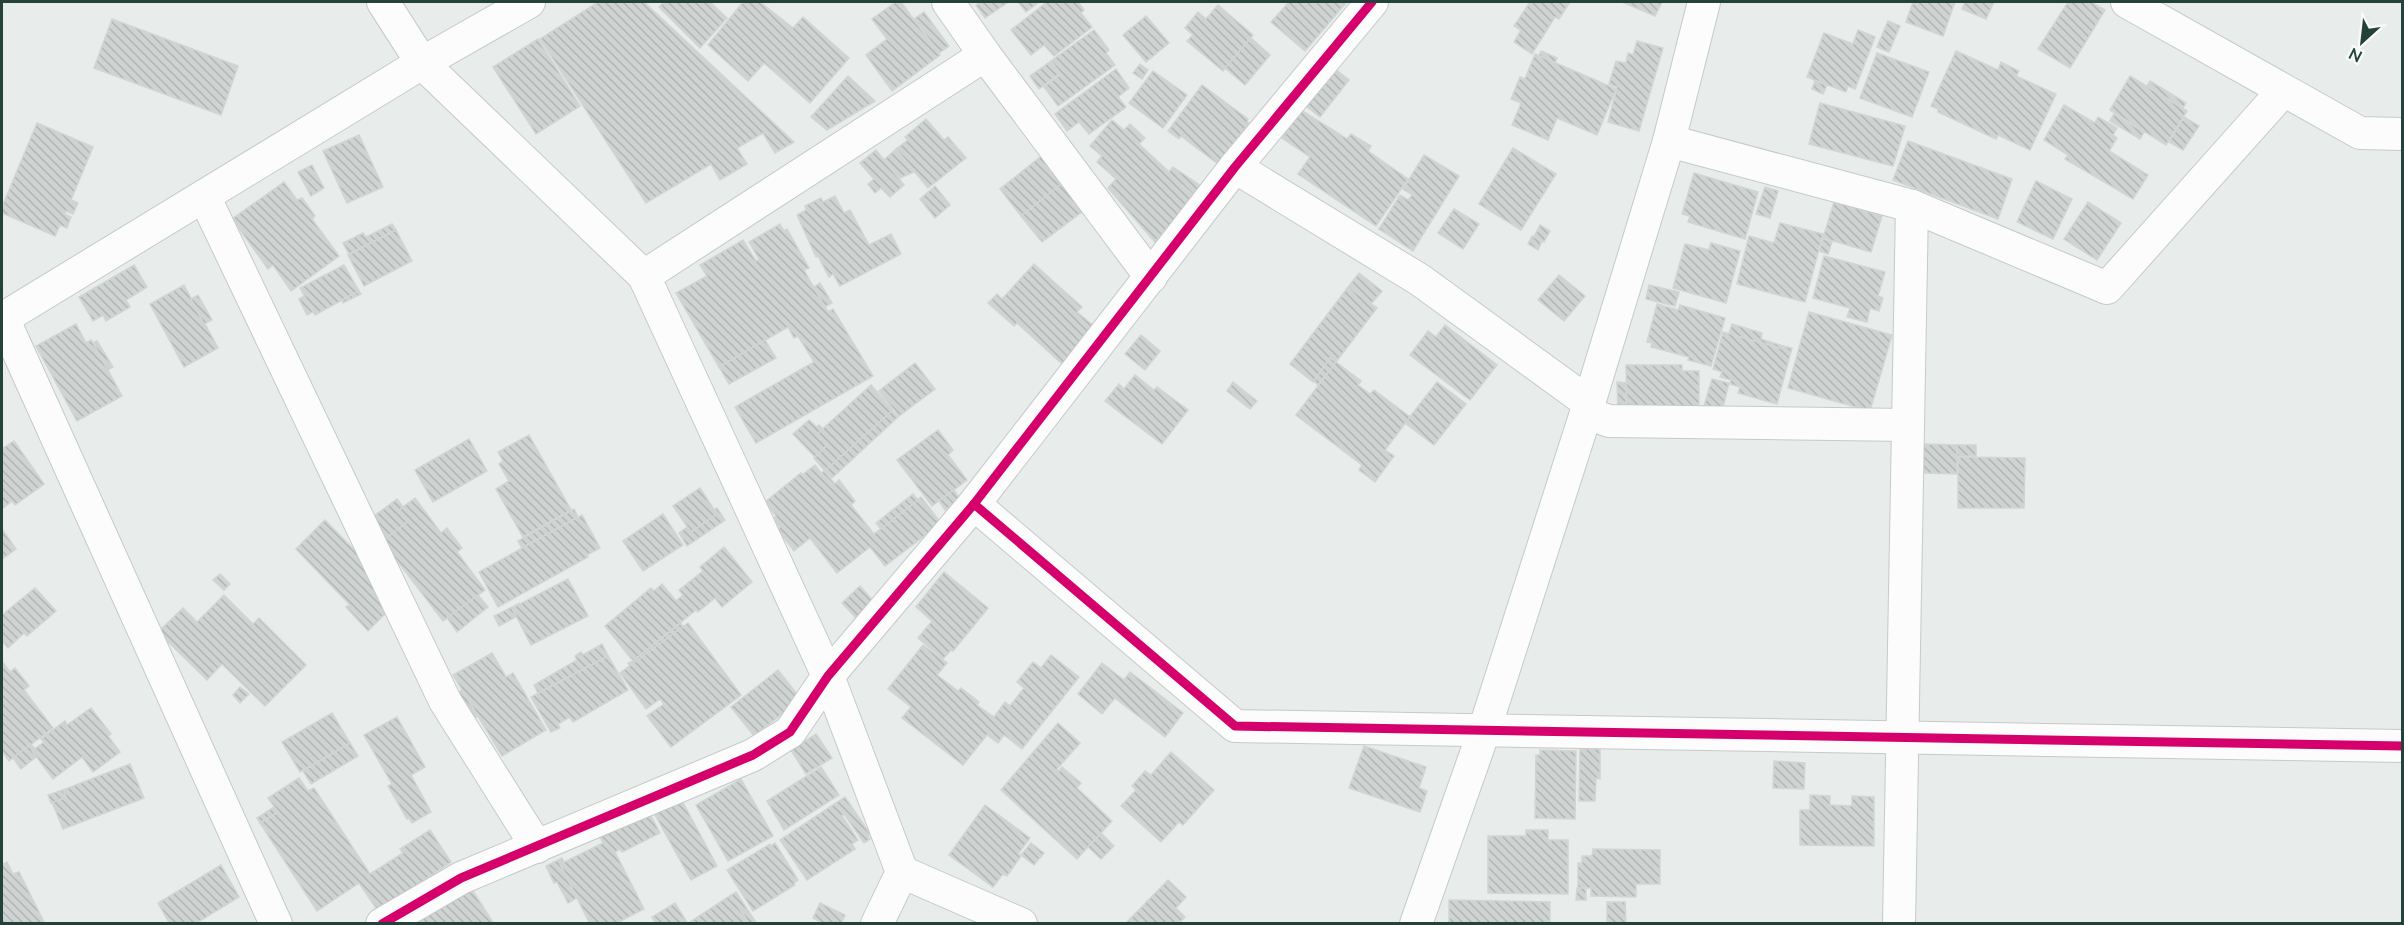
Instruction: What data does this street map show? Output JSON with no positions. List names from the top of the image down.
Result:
{
  "north": "bottom left"
}
